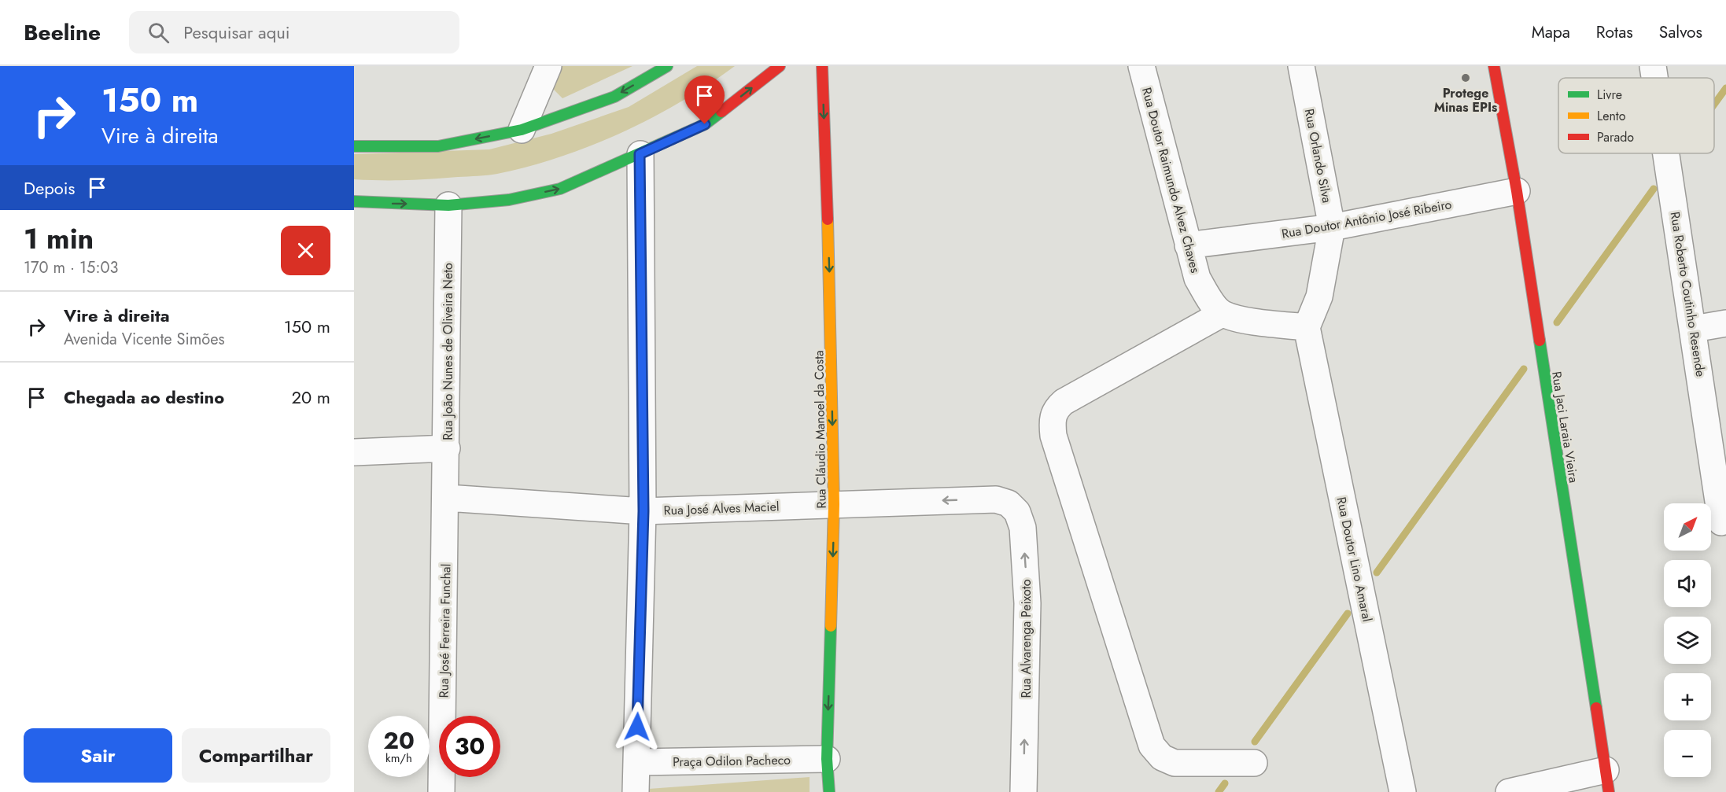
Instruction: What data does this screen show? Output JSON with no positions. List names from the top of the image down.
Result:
{
  "streets": {
    "street": [
      "Rua Orlando Silva",
      "Rua Doutor Raimundo Alvez Chaves",
      "Rua Doutor Antônio José Ribeiro",
      "Rua Roberto Coutinho Resende",
      "Rua João Nunes de Oliveira Neto",
      "Rua Jaci Laraia Vieira",
      "Rua Cláudio Manoel da Costa",
      "Rua José Alves Maciel",
      "Rua Doutor Lino Amaral",
      "Rua José Ferreira Funchal",
      "Rua Alvarenga Peixoto",
      "Praça Odilon Pacheco"
    ]
  },
  "crossings": [
    ["Rua Orlando Silva", "Rua Doutor Antônio José Ribeiro"],
    ["Rua Orlando Silva", "Rua Doutor Lino Amaral"],
    ["Rua Doutor Raimundo Alvez Chaves", "Rua Doutor Antônio José Ribeiro"],
    ["Rua Doutor Antônio José Ribeiro", "Rua Jaci Laraia Vieira"],
    ["Rua João Nunes de Oliveira Neto", "Rua José Alves Maciel"],
    ["Rua João Nunes de Oliveira Neto", "Rua José Ferreira Funchal"],
    ["Rua Cláudio Manoel da Costa", "Rua José Alves Maciel"],
    ["Rua Cláudio Manoel da Costa", "Praça Odilon Pacheco"],
    ["Rua José Alves Maciel", "Rua José Ferreira Funchal"],
    ["Rua José Alves Maciel", "Rua Alvarenga Peixoto"]
  ],
  "one_way": ["Rua Cláudio Manoel da Costa", "Rua Alvarenga Peixoto"],
  "places": ["Protege Minas EPIs"],
  "legend": ["Livre", "Lento", "Parado"],
  "north": "top right",
  "page": {
    "header": "Beeline",
    "search": "Pesquisar aqui",
    "nav": ["Mapa", "Rotas", "Salvos"],
    "turn": ["150 m", "Vire à direita"],
    "then": "Depois",
    "heading": ["1 min", "170 m · 15:03"],
    "list": [
      {
        "name": "Vire à direita",
        "note": "Avenida Vicente Simões",
        "value": "150 m"
      },
      {
        "name": "Chegada ao destino",
        "value": "20 m"
      }
    ],
    "map_buttons": ["+", "−"],
    "speed": "20 km/h",
    "limit": "30",
    "buttons": ["Sair", "Compartilhar"]
  }
}
